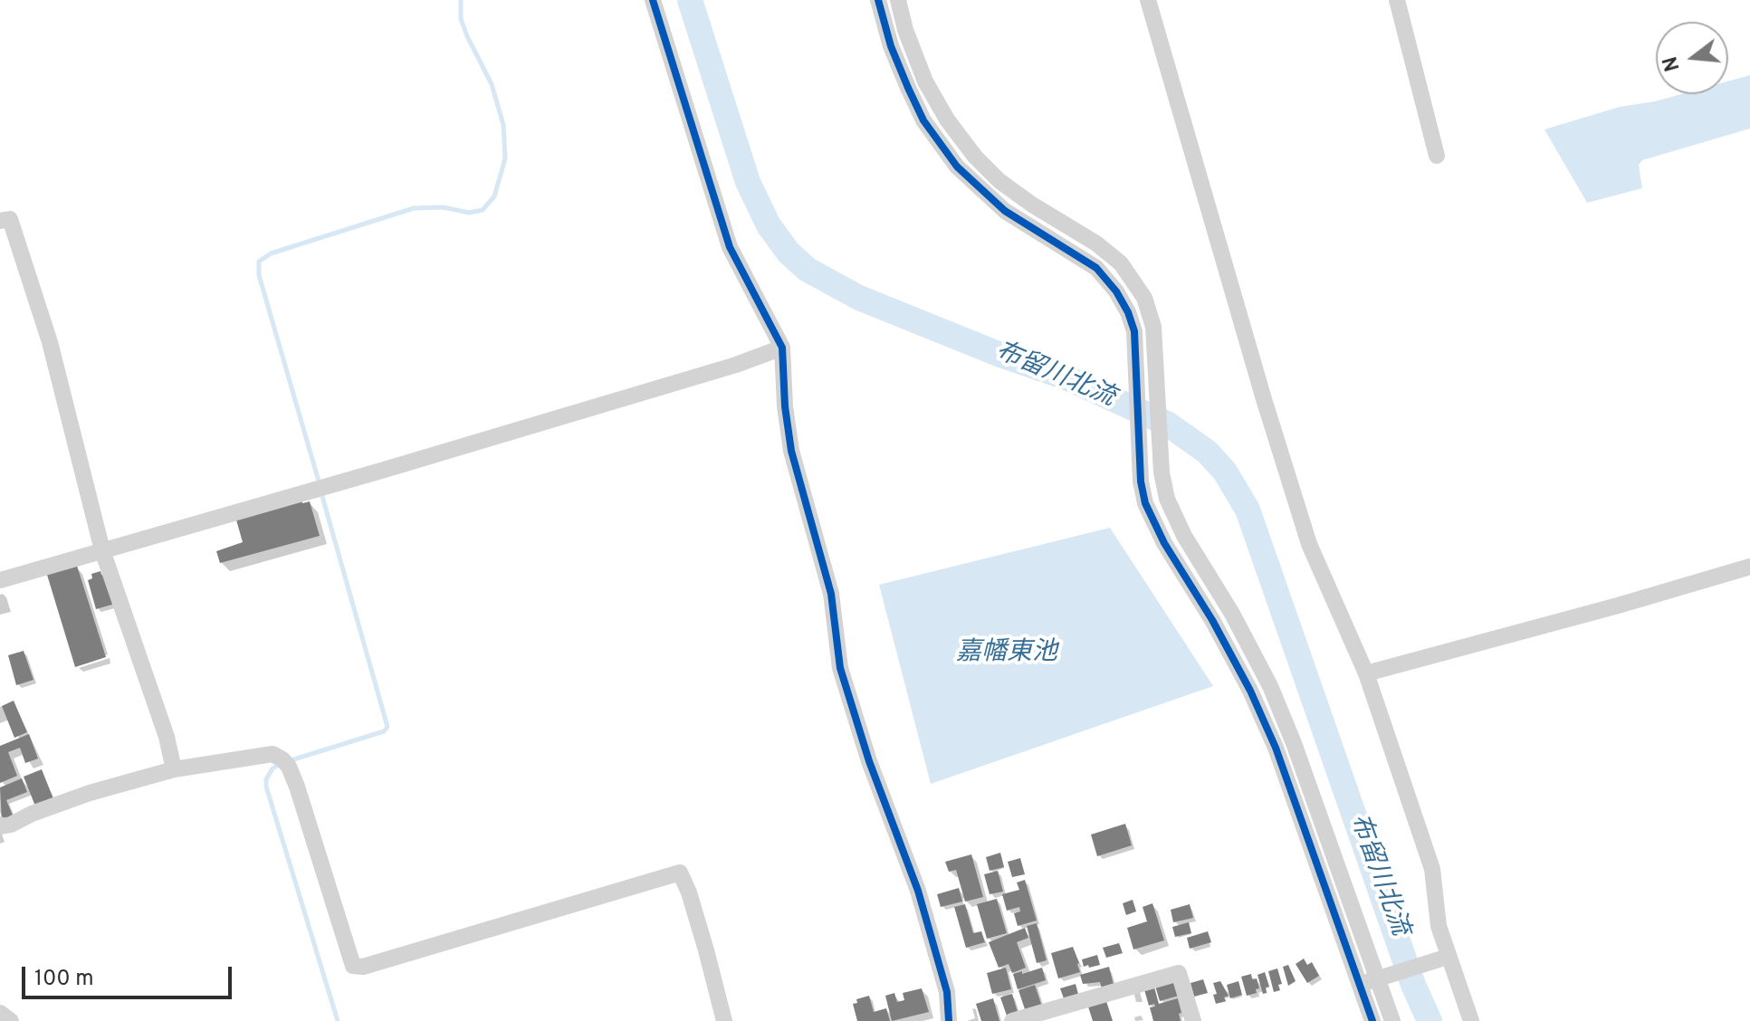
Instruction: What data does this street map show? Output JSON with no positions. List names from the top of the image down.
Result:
{
  "water": ["布留川北流", "嘉幡東池"],
  "scale_bar": "100 m",
  "north": "left"
}
